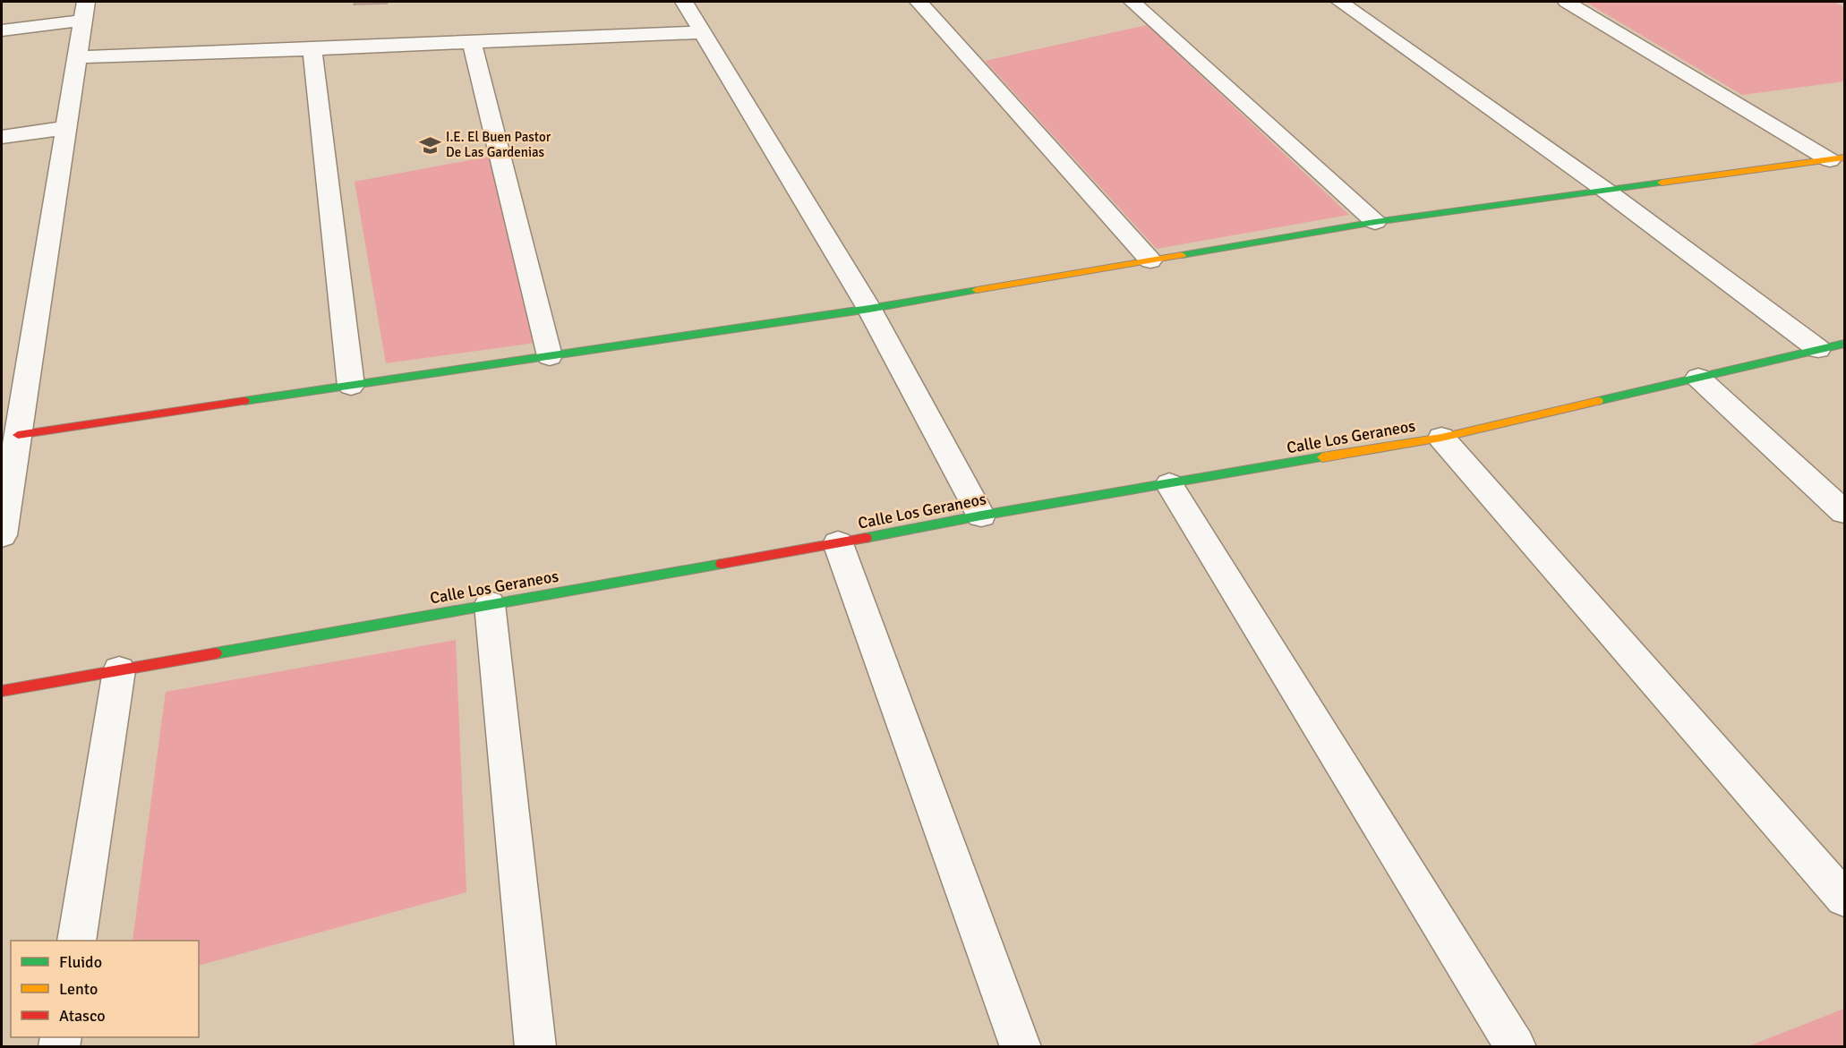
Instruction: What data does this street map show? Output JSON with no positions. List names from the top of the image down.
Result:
{
  "streets": {
    "street": ["Calle Los Geraneos"]
  },
  "places": {
    "school or university": ["I.E. El Buen Pastor De Las Gardenias"]
  },
  "legend": ["Fluido", "Lento", "Atasco"]
}
